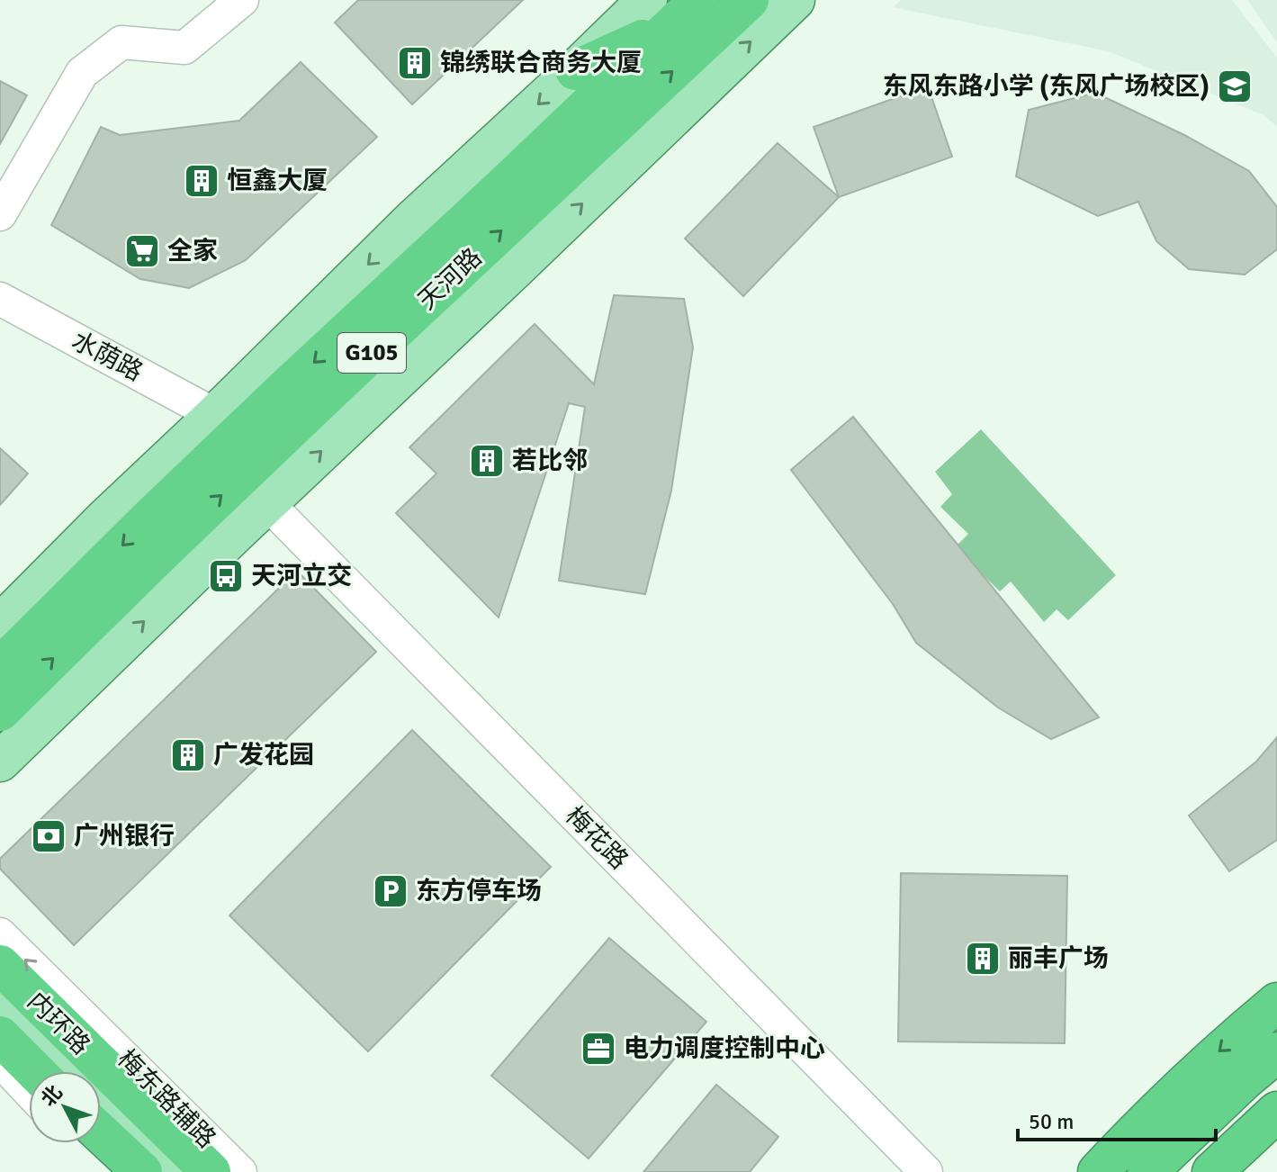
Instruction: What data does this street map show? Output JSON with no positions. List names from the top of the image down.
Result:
{
  "streets": {
    "highway": ["天河路", "G105", "内环路"],
    "street": ["水荫路", "梅花路", "梅东路辅路"]
  },
  "one_way": ["梅东路辅路"],
  "places": {
    "building": [
      "锦绣联合商务大厦",
      "恒鑫大厦",
      "若比邻",
      "广发花园",
      "丽丰广场"
    ],
    "school or university": ["东风东路小学 (东风广场校区)"],
    "supermarket": ["全家"],
    "bus stop": ["天河立交"],
    "bank": ["广州银行"],
    "parking": ["东方停车场"],
    "office": ["电力调度控制中心"]
  },
  "scale_bar": "50 m",
  "north": "top left"
}
